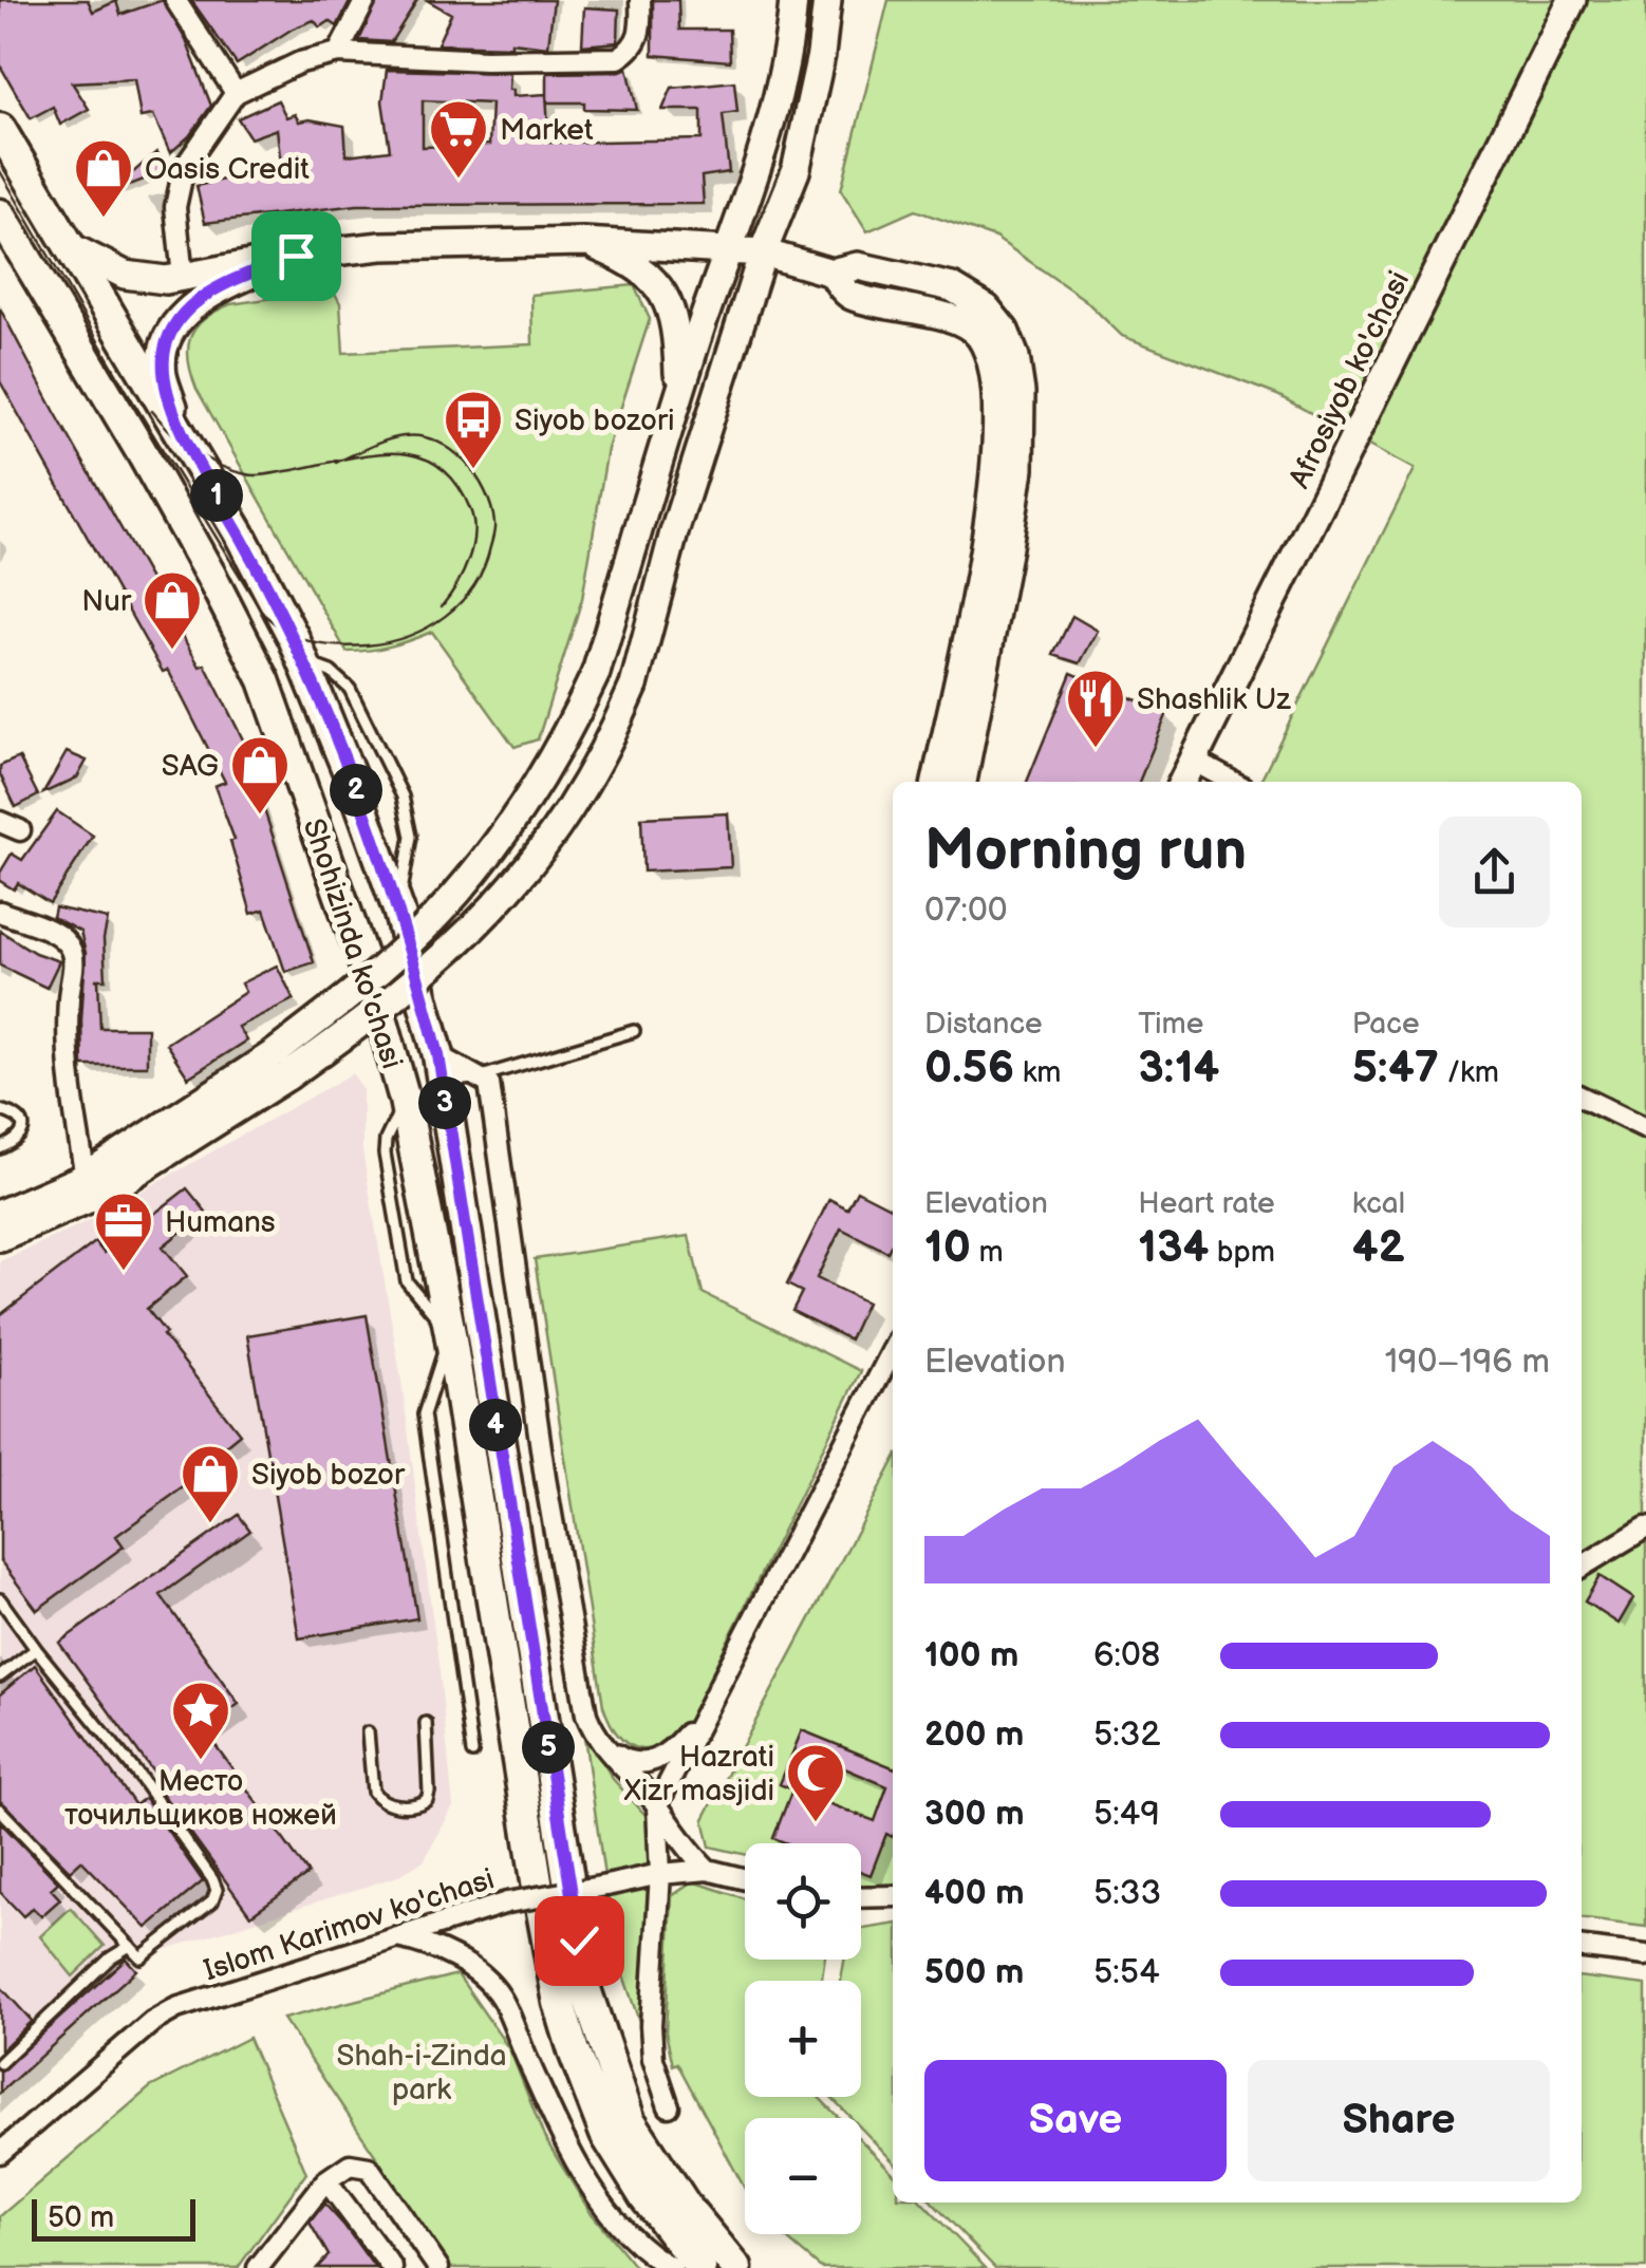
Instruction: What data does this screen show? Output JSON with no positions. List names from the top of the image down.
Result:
{
  "streets": {
    "main road": ["Shohizinda ko'chasi"],
    "street": ["Afrosiyob ko'chasi", "Islom Karimov ko'chasi"]
  },
  "parks": ["Shah-i-Zinda park"],
  "places": {
    "supermarket": ["Market"],
    "shop": [
      "Oasis Credit",
      "Nur",
      "SAG",
      "Siyob bozor"
    ],
    "bus stop": ["Siyob bozori"],
    "restaurant": ["Shashlik Uz"],
    "office": ["Humans"],
    "place": ["Место точильщиков ножей"],
    "mosque": ["Hazrati Xizr masjidi"]
  },
  "scale_bar": "50 m",
  "page": {
    "pins": [
      "1",
      "2",
      "3",
      "4",
      "5"
    ],
    "heading": ["Morning run", "07:00"],
    "stats": [
      ["Distance", "0.56 km"],
      ["Time", "3:14"],
      ["Pace", "5:47 /km"],
      ["Elevation", "10 m"],
      ["Heart rate", "134 bpm"],
      ["kcal", "42"]
    ],
    "chart": ["Elevation", "190–196 m"],
    "list": [
      {
        "name": "100 m",
        "note": "6:08"
      },
      {
        "name": "200 m",
        "note": "5:32"
      },
      {
        "name": "300 m",
        "note": "5:49"
      },
      {
        "name": "400 m",
        "note": "5:33"
      },
      {
        "name": "500 m",
        "note": "5:54"
      }
    ],
    "map_buttons": ["+", "−"],
    "buttons": ["Save", "Share"],
    "scale": "50 m"
  }
}
